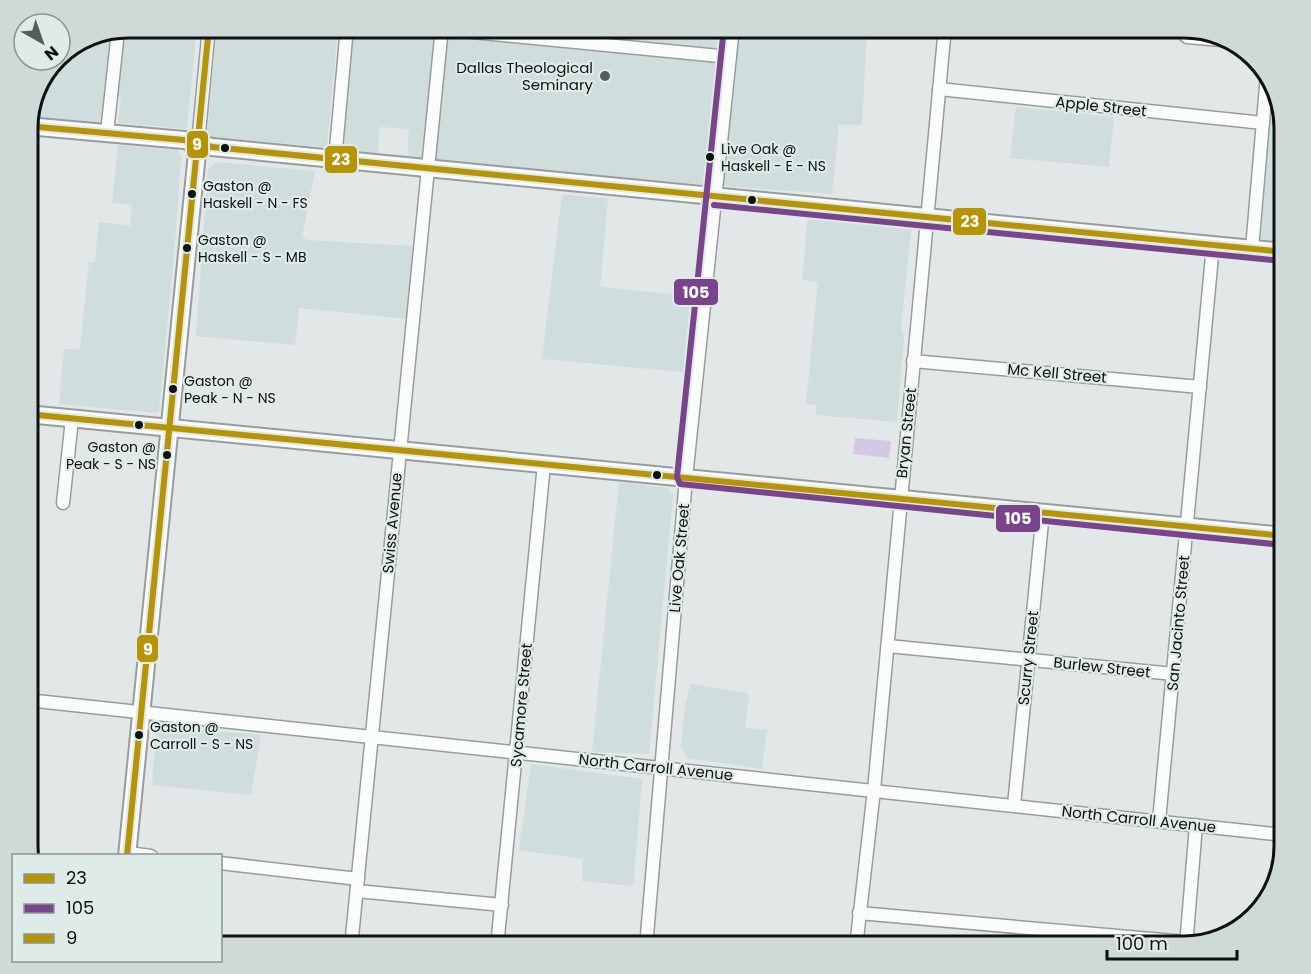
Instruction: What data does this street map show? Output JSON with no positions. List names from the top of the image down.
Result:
{
  "streets": {
    "street": [
      "Apple Street",
      "Mc Kell Street",
      "Bryan Street",
      "Swiss Avenue",
      "Live Oak Street",
      "San Jacinto Street",
      "Scurry Street",
      "Burlew Street",
      "Sycamore Street",
      "North Carroll Avenue"
    ]
  },
  "crossings": [
    ["Apple Street", "Bryan Street"],
    ["Mc Kell Street", "Bryan Street"],
    ["Mc Kell Street", "San Jacinto Street"],
    ["Bryan Street", "Burlew Street"],
    ["Bryan Street", "North Carroll Avenue"],
    ["Swiss Avenue", "North Carroll Avenue"],
    ["Live Oak Street", "North Carroll Avenue"],
    ["San Jacinto Street", "Burlew Street"],
    ["San Jacinto Street", "North Carroll Avenue"],
    ["Scurry Street", "Burlew Street"],
    ["Scurry Street", "North Carroll Avenue"],
    ["Sycamore Street", "North Carroll Avenue"]
  ],
  "places": [
    "Dallas Theological Seminary",
    "Live Oak @ Haskell - E - NS",
    "Gaston @ Haskell - N - FS",
    "Gaston @ Haskell - S - MB",
    "Gaston @ Peak - N - NS",
    "Gaston @ Peak - S - NS",
    "Gaston @ Carroll - S - NS"
  ],
  "lines": ["transit line 105", "transit line 9", "transit line 23"],
  "legend": ["23", "105", "9"],
  "scale_bar": "100 m",
  "north": "bottom right"
}
